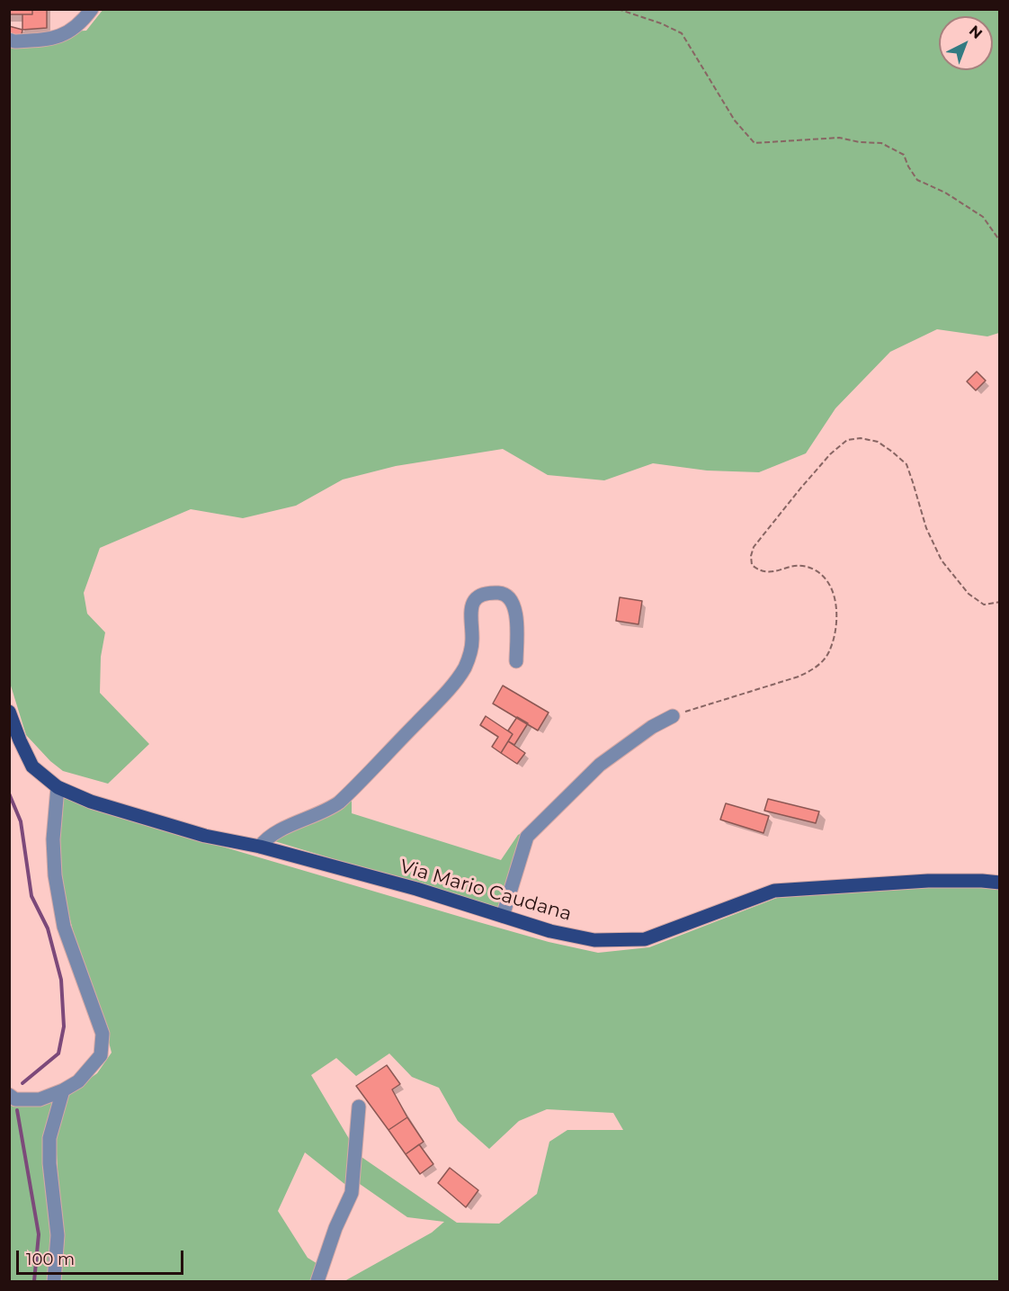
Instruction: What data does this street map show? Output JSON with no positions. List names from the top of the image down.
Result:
{
  "streets": {
    "main road": ["Via Mario Caudana"]
  },
  "scale_bar": "100 m",
  "north": "top right"
}
